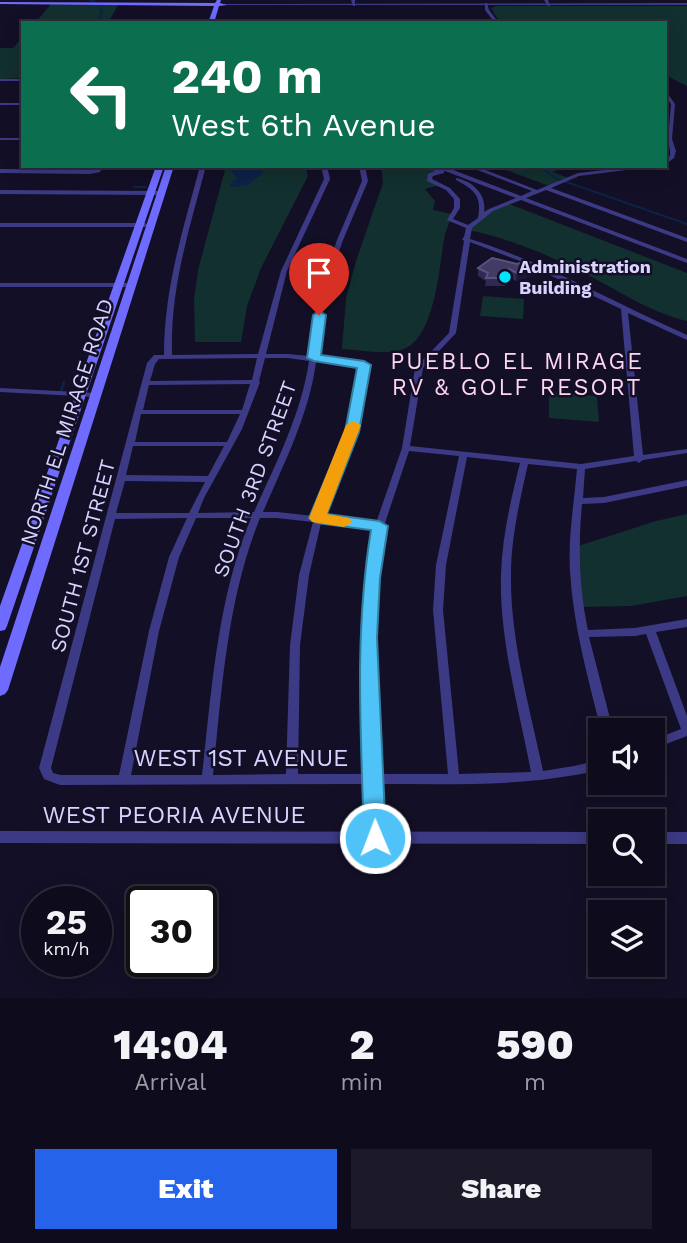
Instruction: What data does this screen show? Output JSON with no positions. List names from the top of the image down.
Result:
{
  "streets": {
    "main road": ["NORTH EL MIRAGE ROAD"],
    "street": [
      "SOUTH 3RD STREET",
      "SOUTH 1ST STREET",
      "WEST 1ST AVENUE",
      "WEST PEORIA AVENUE"
    ]
  },
  "crossings": [
    ["SOUTH 3RD STREET", "WEST 1ST AVENUE"],
    ["SOUTH 1ST STREET", "WEST 1ST AVENUE"]
  ],
  "districts": ["PUEBLO EL MIRAGE RV & GOLF RESORT"],
  "places": ["Administration Building"],
  "page": {
    "turn": ["240 m", "West 6th Avenue"],
    "speed": "25 km/h",
    "limit": "30",
    "eta": [
      "14:04",
      "Arrival",
      "2",
      "min",
      "590",
      "m"
    ],
    "buttons": ["Exit", "Share"]
  }
}
